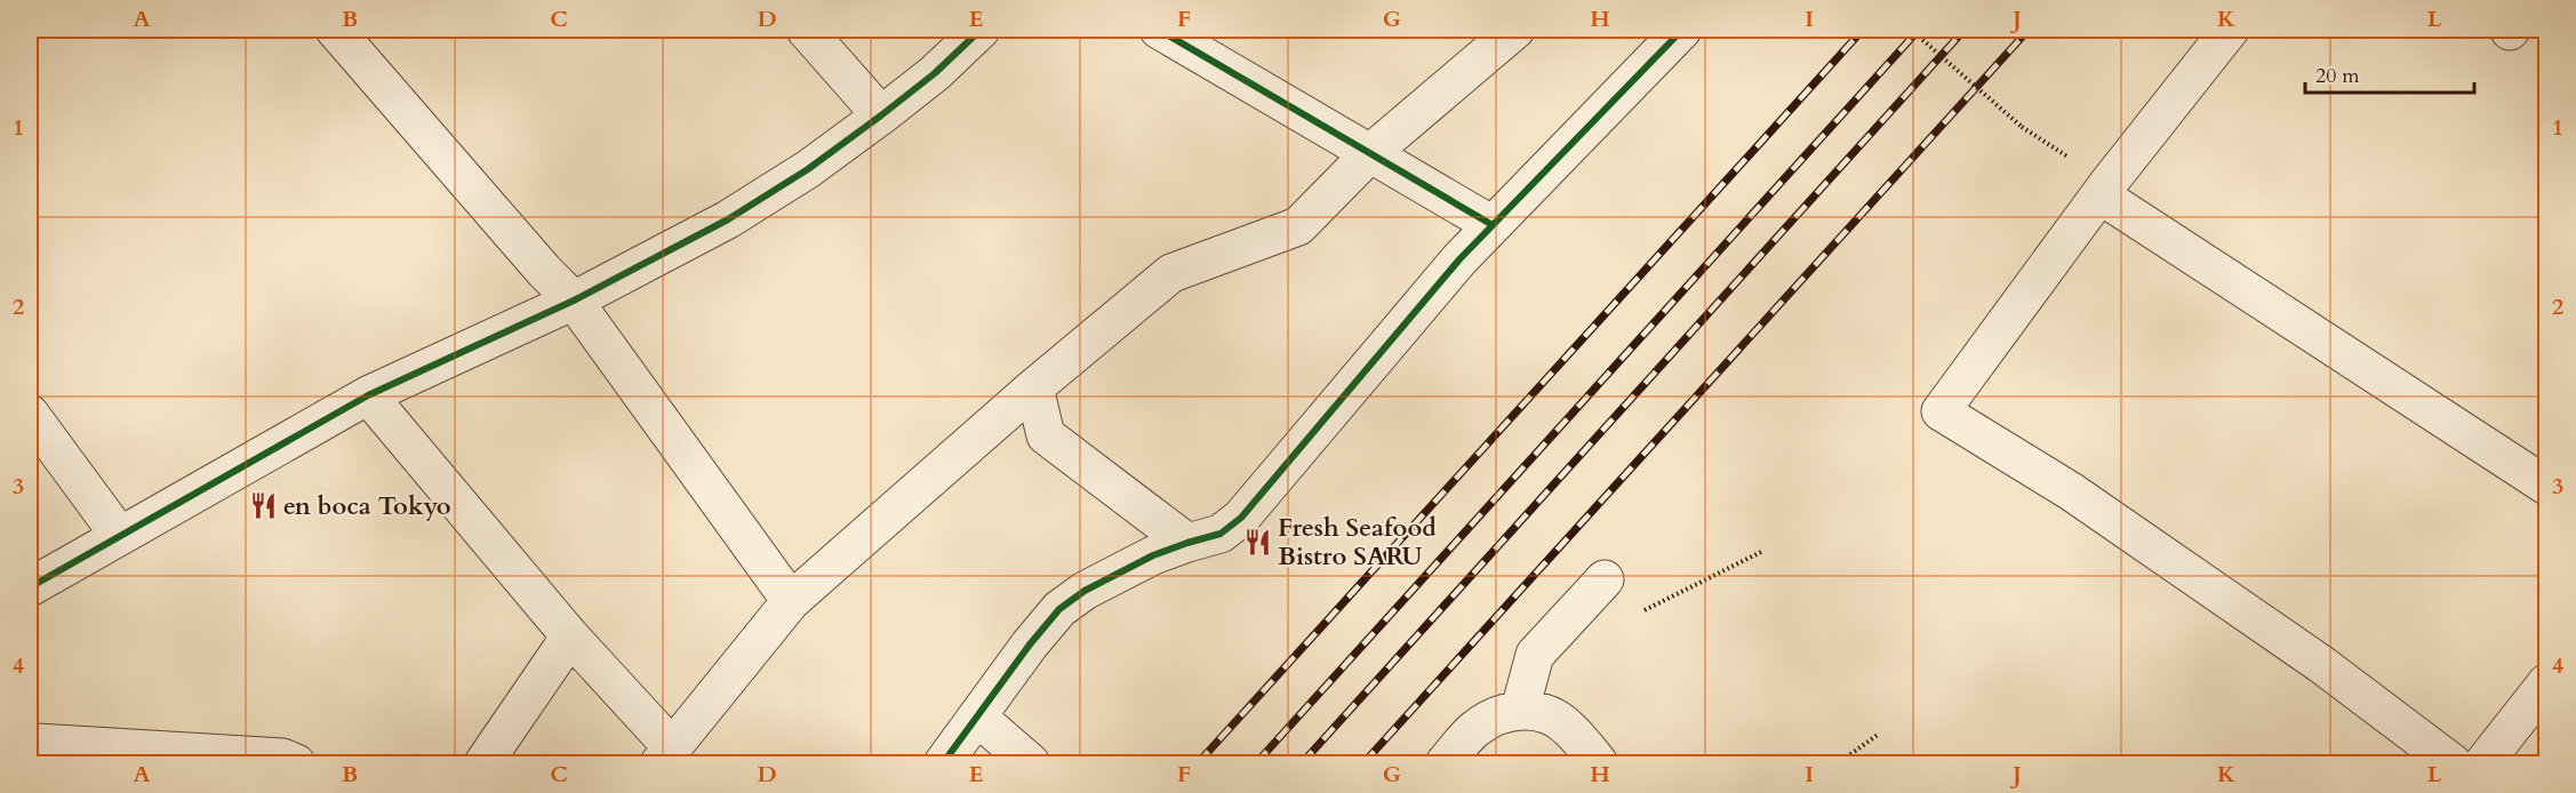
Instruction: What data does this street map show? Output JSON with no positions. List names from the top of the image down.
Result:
{
  "places": {
    "restaurant": ["en boca Tokyo", "Fresh Seafood Bistro SARU"]
  },
  "scale_bar": "20 m",
  "grid": {
    "columns": [
      "A",
      "B",
      "C",
      "D",
      "E",
      "F",
      "G",
      "H",
      "I",
      "J",
      "K",
      "L"
    ],
    "rows": [
      "1",
      "2",
      "3",
      "4"
    ]
  }
}
